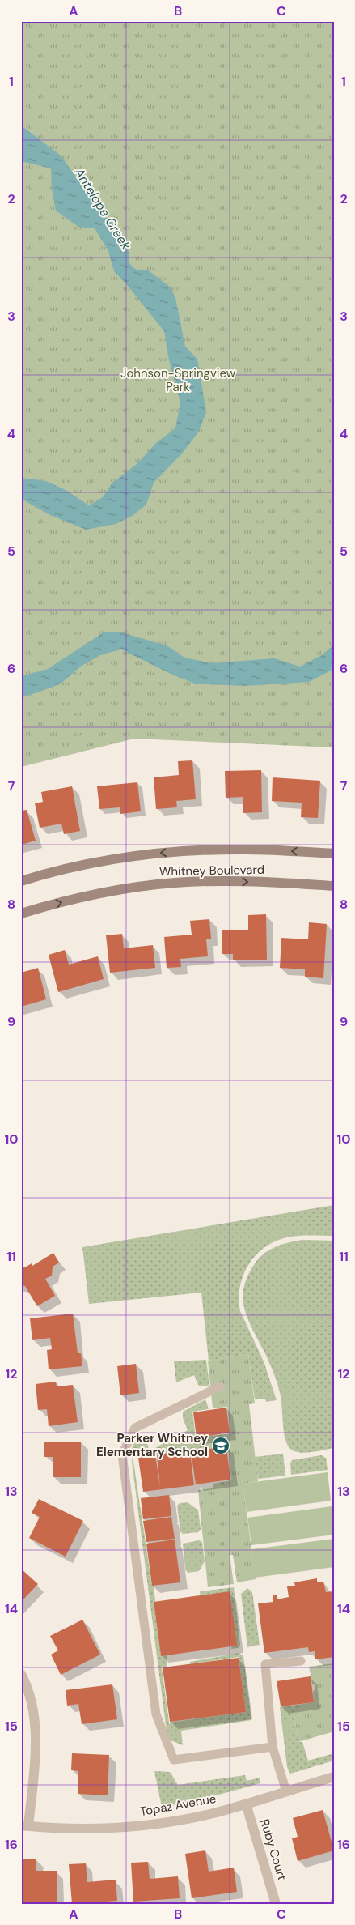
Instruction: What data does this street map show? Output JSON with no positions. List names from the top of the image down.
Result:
{
  "streets": {
    "street": ["Whitney Boulevard", "Topaz Avenue", "Ruby Court"]
  },
  "crossings": [
    ["Topaz Avenue", "Ruby Court"]
  ],
  "water": ["Antelope Creek"],
  "parks": ["Johnson-Springview Park"],
  "places": {
    "school or university": ["Parker Whitney Elementary School"]
  },
  "grid": {
    "columns": ["A", "B", "C"],
    "rows": [
      "1",
      "2",
      "3",
      "4",
      "5",
      "6",
      "7",
      "8",
      "9",
      "10",
      "11",
      "12",
      "13",
      "14",
      "15",
      "16"
    ]
  }
}
